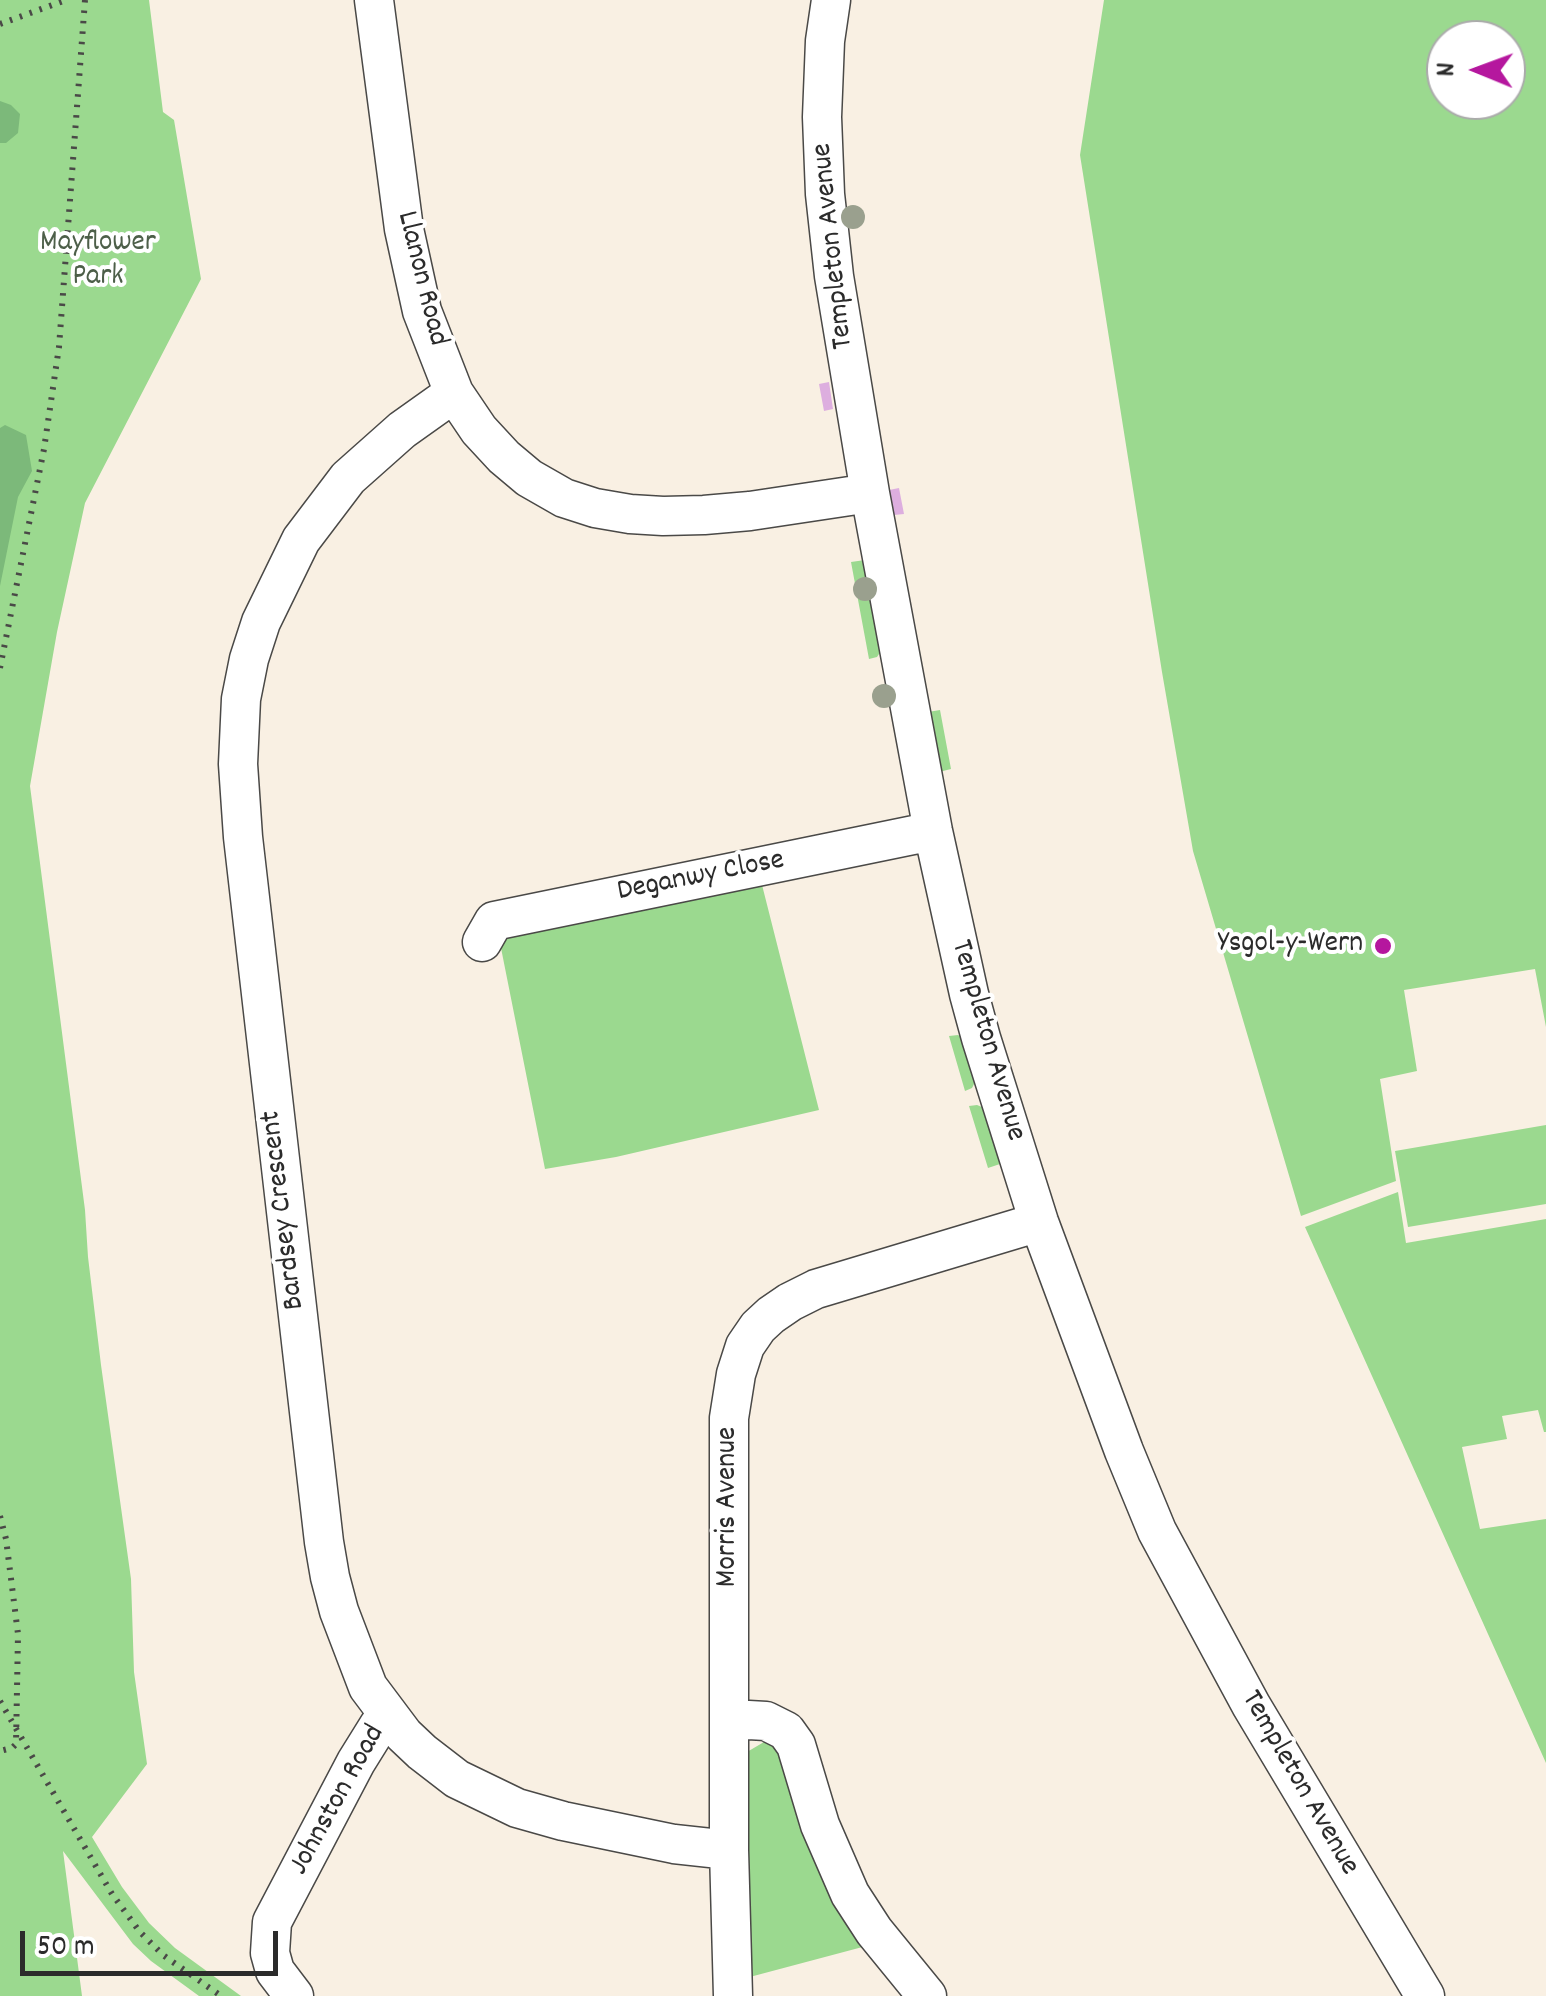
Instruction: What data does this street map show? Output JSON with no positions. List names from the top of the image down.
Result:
{
  "streets": {
    "street": [
      "Templeton Avenue",
      "Llanon Road",
      "Deganwy Close",
      "Bardsey Crescent",
      "Morris Avenue",
      "Johnston Road"
    ]
  },
  "crossings": [
    ["Templeton Avenue", "Llanon Road"],
    ["Templeton Avenue", "Deganwy Close"],
    ["Templeton Avenue", "Morris Avenue"],
    ["Llanon Road", "Bardsey Crescent"],
    ["Bardsey Crescent", "Morris Avenue"],
    ["Bardsey Crescent", "Johnston Road"]
  ],
  "parks": ["Mayflower Park"],
  "places": ["Ysgol-y-Wern"],
  "scale_bar": "50 m",
  "north": "left"
}
